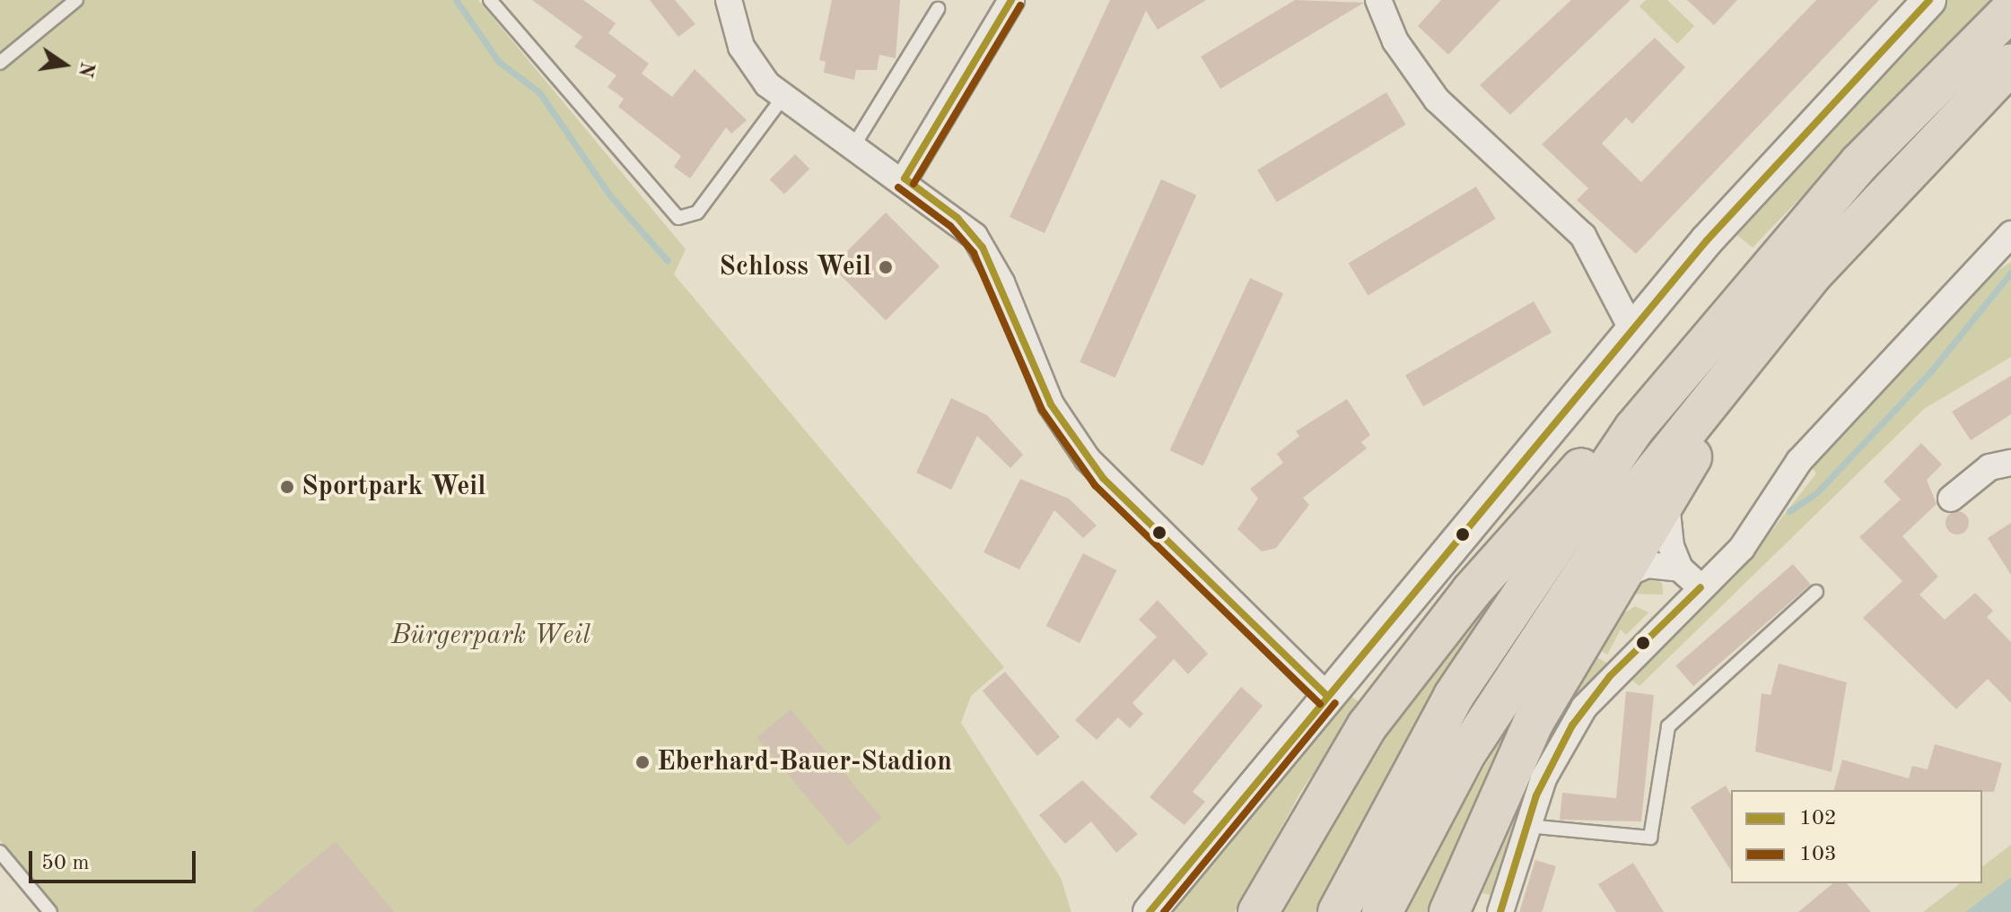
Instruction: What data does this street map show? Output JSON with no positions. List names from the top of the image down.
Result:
{
  "parks": ["Bürgerpark Weil"],
  "places": ["Schloss Weil", "Sportpark Weil", "Eberhard-Bauer-Stadion"],
  "lines": ["transit line 102", "transit line 103"],
  "legend": ["102", "103"],
  "scale_bar": "50 m",
  "north": "right"
}
